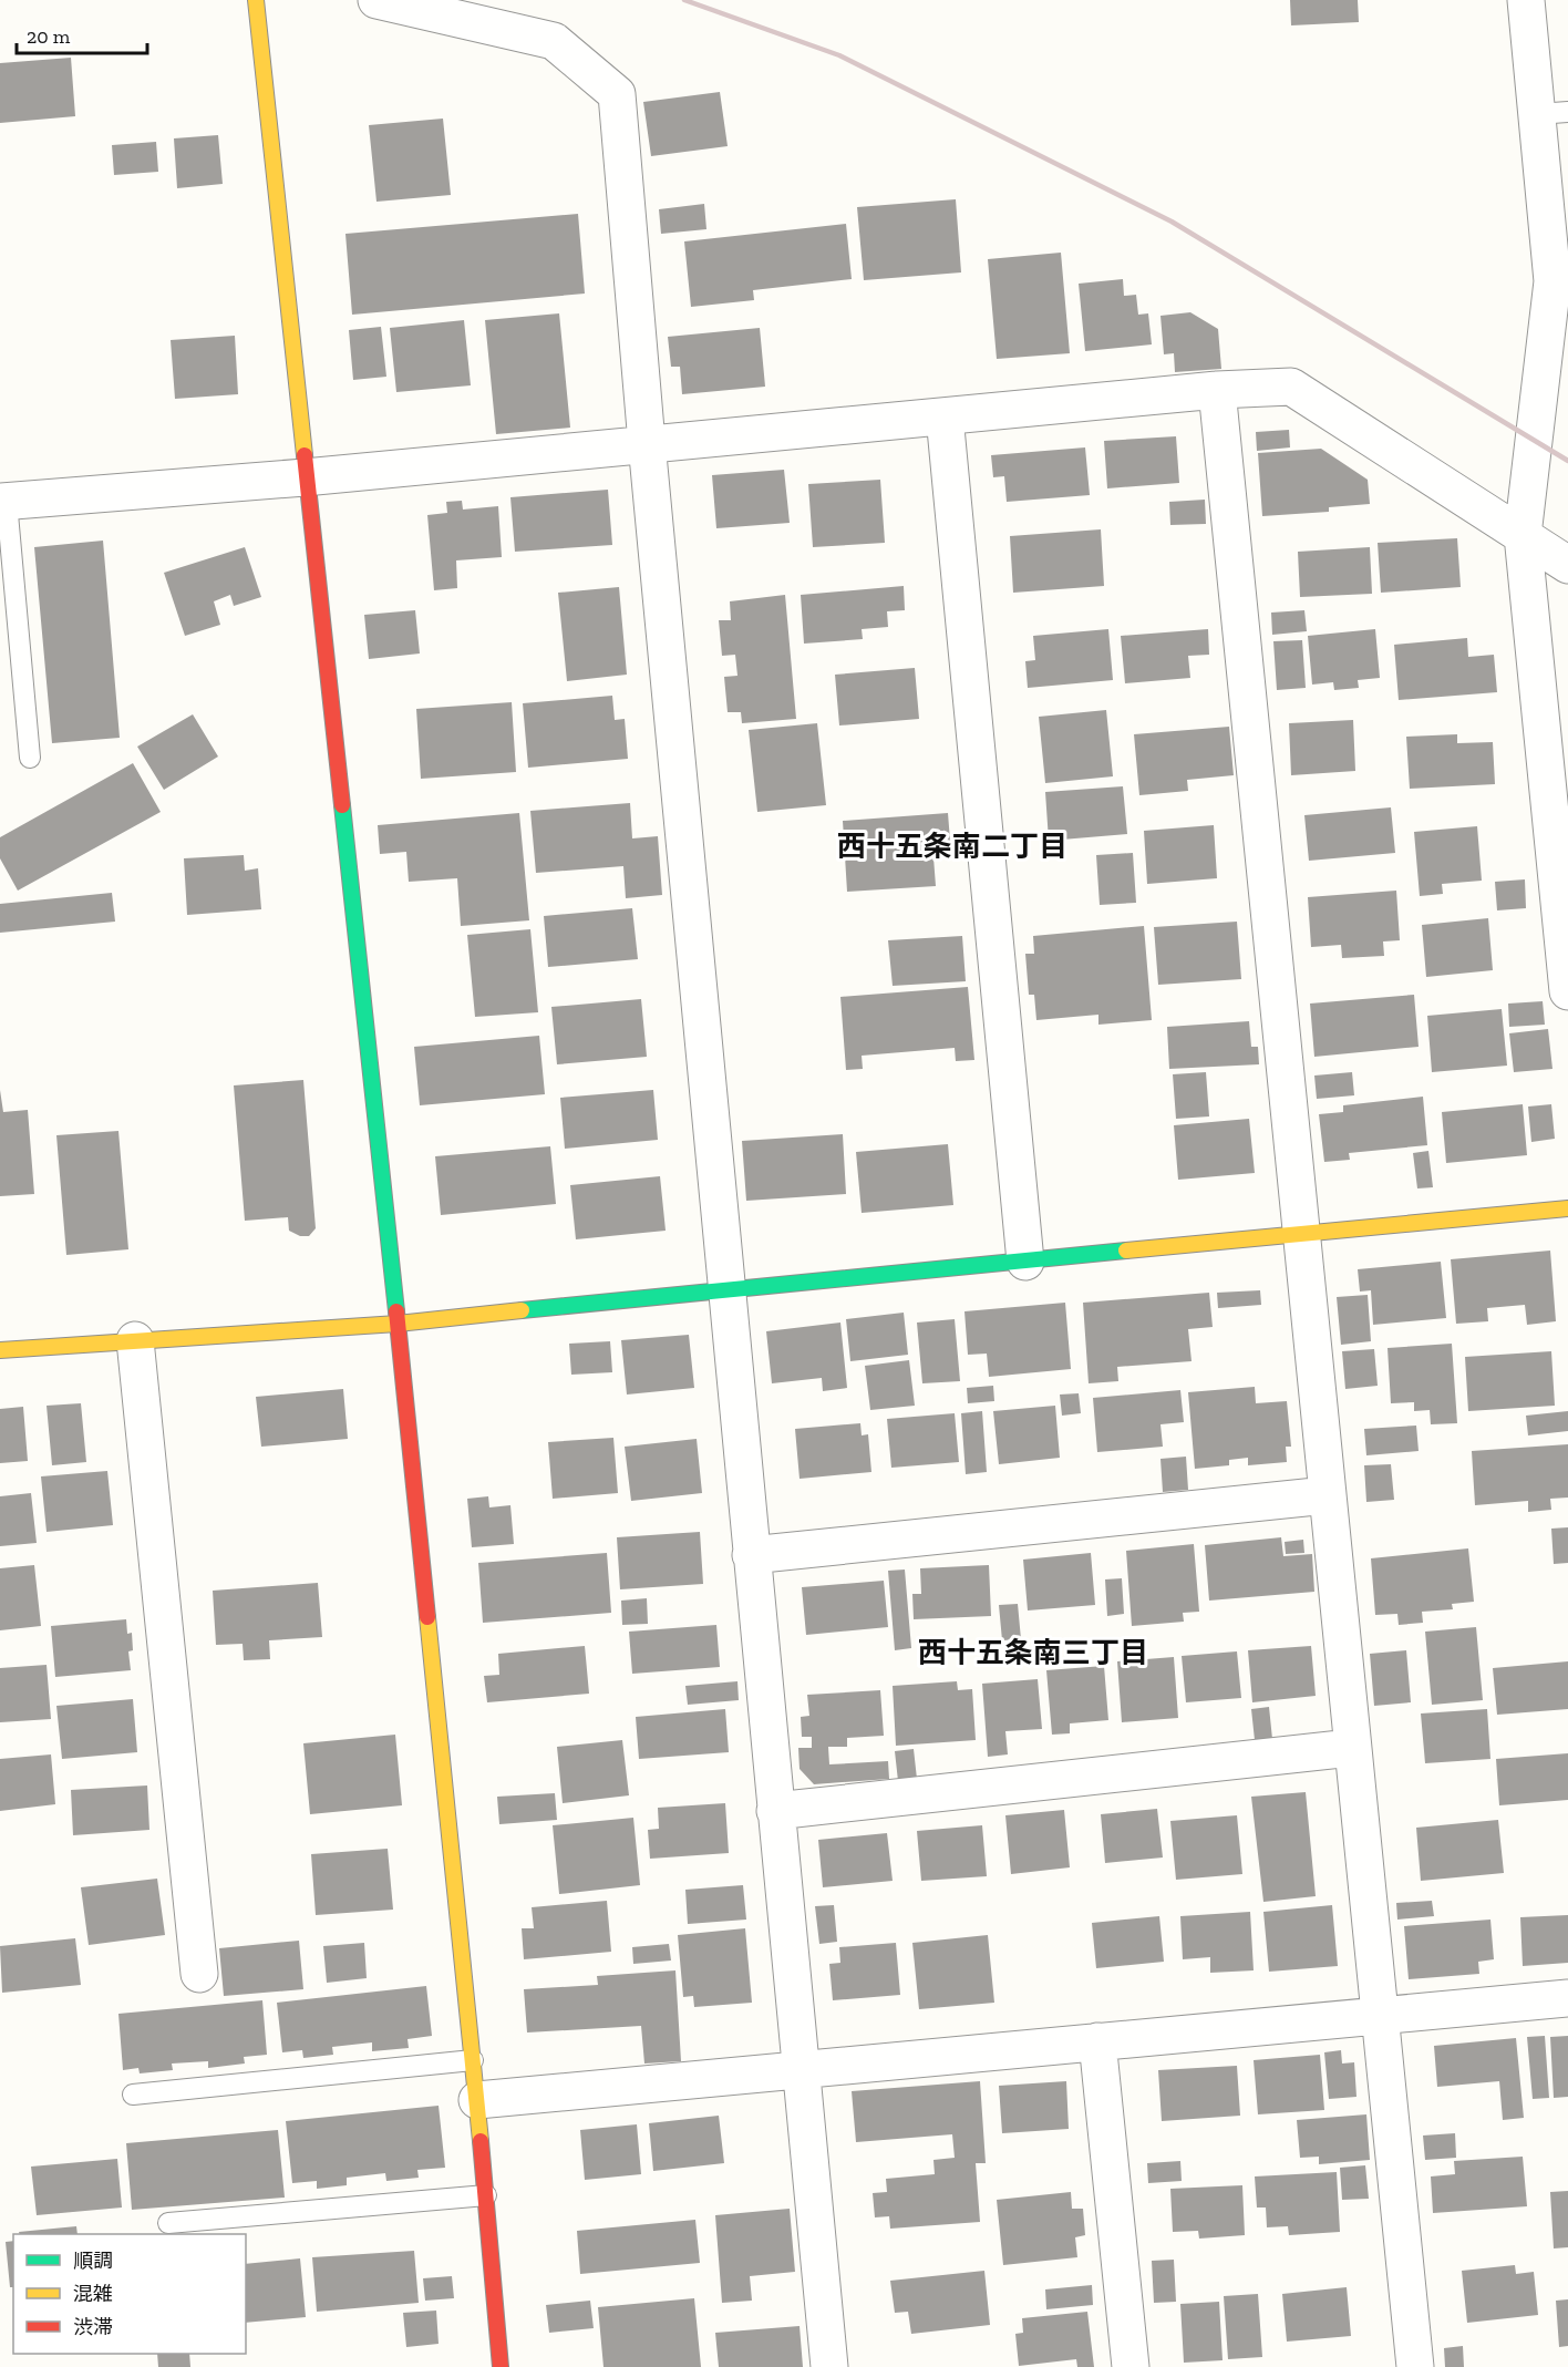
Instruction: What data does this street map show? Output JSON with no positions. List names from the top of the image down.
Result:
{
  "districts": ["西十五条南二丁目", "西十五条南三丁目"],
  "legend": ["順調", "混雑", "渋滞"],
  "scale_bar": "20 m"
}
